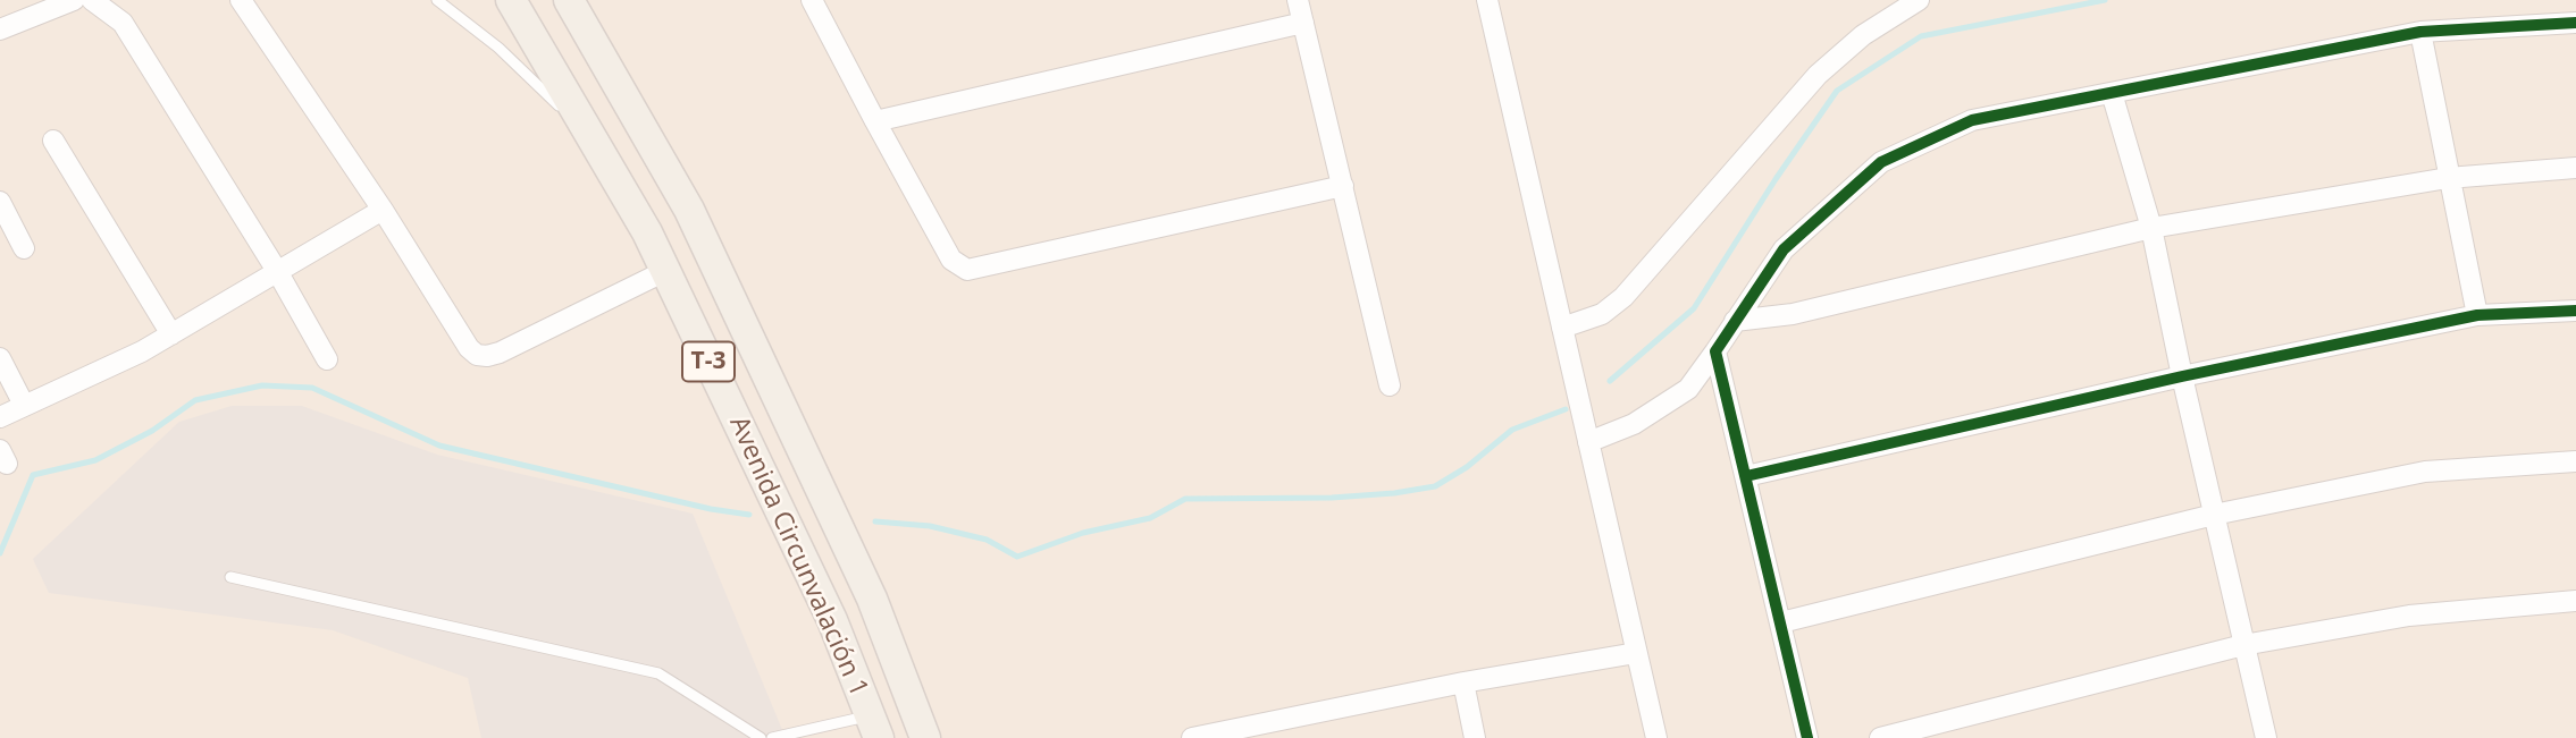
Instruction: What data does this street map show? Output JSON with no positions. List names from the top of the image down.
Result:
{
  "streets": {
    "main road": ["T-3", "Avenida Circunvalación 1"]
  }
}
